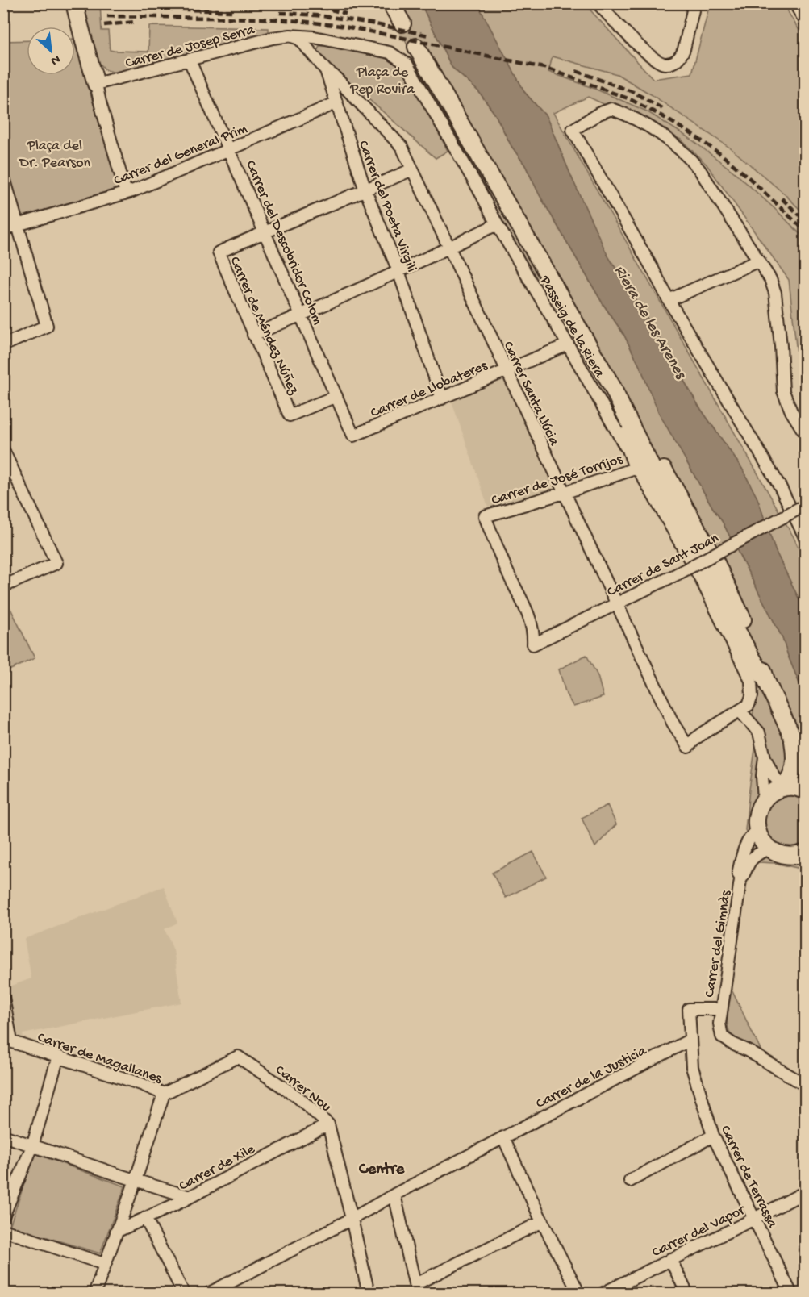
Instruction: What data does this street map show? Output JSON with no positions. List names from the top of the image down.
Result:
{
  "streets": {
    "street": [
      "Carrer de Josep Serra",
      "Carrer del General Prim",
      "Carrer del Poeta Virgili",
      "Carrer del Descobridor Colom",
      "Carrer de Méndez Núñez",
      "Passeig de la Riera",
      "Carrer de Llobateres",
      "Carrer Santa Llúcia",
      "Carrer de José Torrijos",
      "Carrer de Sant Joan",
      "Carrer del Gimnàs",
      "Carrer de Magallanes",
      "Carrer de la Justicia",
      "Carrer Nou",
      "Carrer de Xile",
      "Carrer de Terrassa",
      "Carrer del Vapor"
    ]
  },
  "crossings": [
    ["Carrer de Josep Serra", "Carrer del Poeta Virgili"],
    ["Carrer de Josep Serra", "Carrer del Descobridor Colom"],
    ["Carrer de Josep Serra", "Passeig de la Riera"],
    ["Carrer del General Prim", "Carrer del Poeta Virgili"],
    ["Carrer del General Prim", "Carrer del Descobridor Colom"],
    ["Carrer del Poeta Virgili", "Passeig de la Riera"],
    ["Carrer del Poeta Virgili", "Carrer de Llobateres"],
    ["Carrer del Poeta Virgili", "Carrer Santa Llúcia"],
    ["Carrer del Descobridor Colom", "Carrer de Méndez Núñez"],
    ["Carrer del Descobridor Colom", "Carrer de Llobateres"],
    ["Passeig de la Riera", "Carrer de Llobateres"],
    ["Passeig de la Riera", "Carrer Santa Llúcia"],
    ["Passeig de la Riera", "Carrer de José Torrijos"],
    ["Carrer de Llobateres", "Carrer Santa Llúcia"],
    ["Carrer Santa Llúcia", "Carrer de José Torrijos"],
    ["Carrer Santa Llúcia", "Carrer de Sant Joan"],
    ["Carrer de José Torrijos", "Carrer de Sant Joan"],
    ["Carrer del Gimnàs", "Carrer de Terrassa"],
    ["Carrer de Magallanes", "Carrer Nou"],
    ["Carrer de la Justicia", "Carrer Nou"],
    ["Carrer de la Justicia", "Carrer de Terrassa"],
    ["Carrer Nou", "Carrer de Xile"],
    ["Carrer de Terrassa", "Carrer del Vapor"]
  ],
  "districts": ["Centre"],
  "water": ["Riera de les Arenes"],
  "parks": ["Plaça de Pep Rovira", "Plaça del Dr. Pearson"],
  "north": "bottom right"
}
